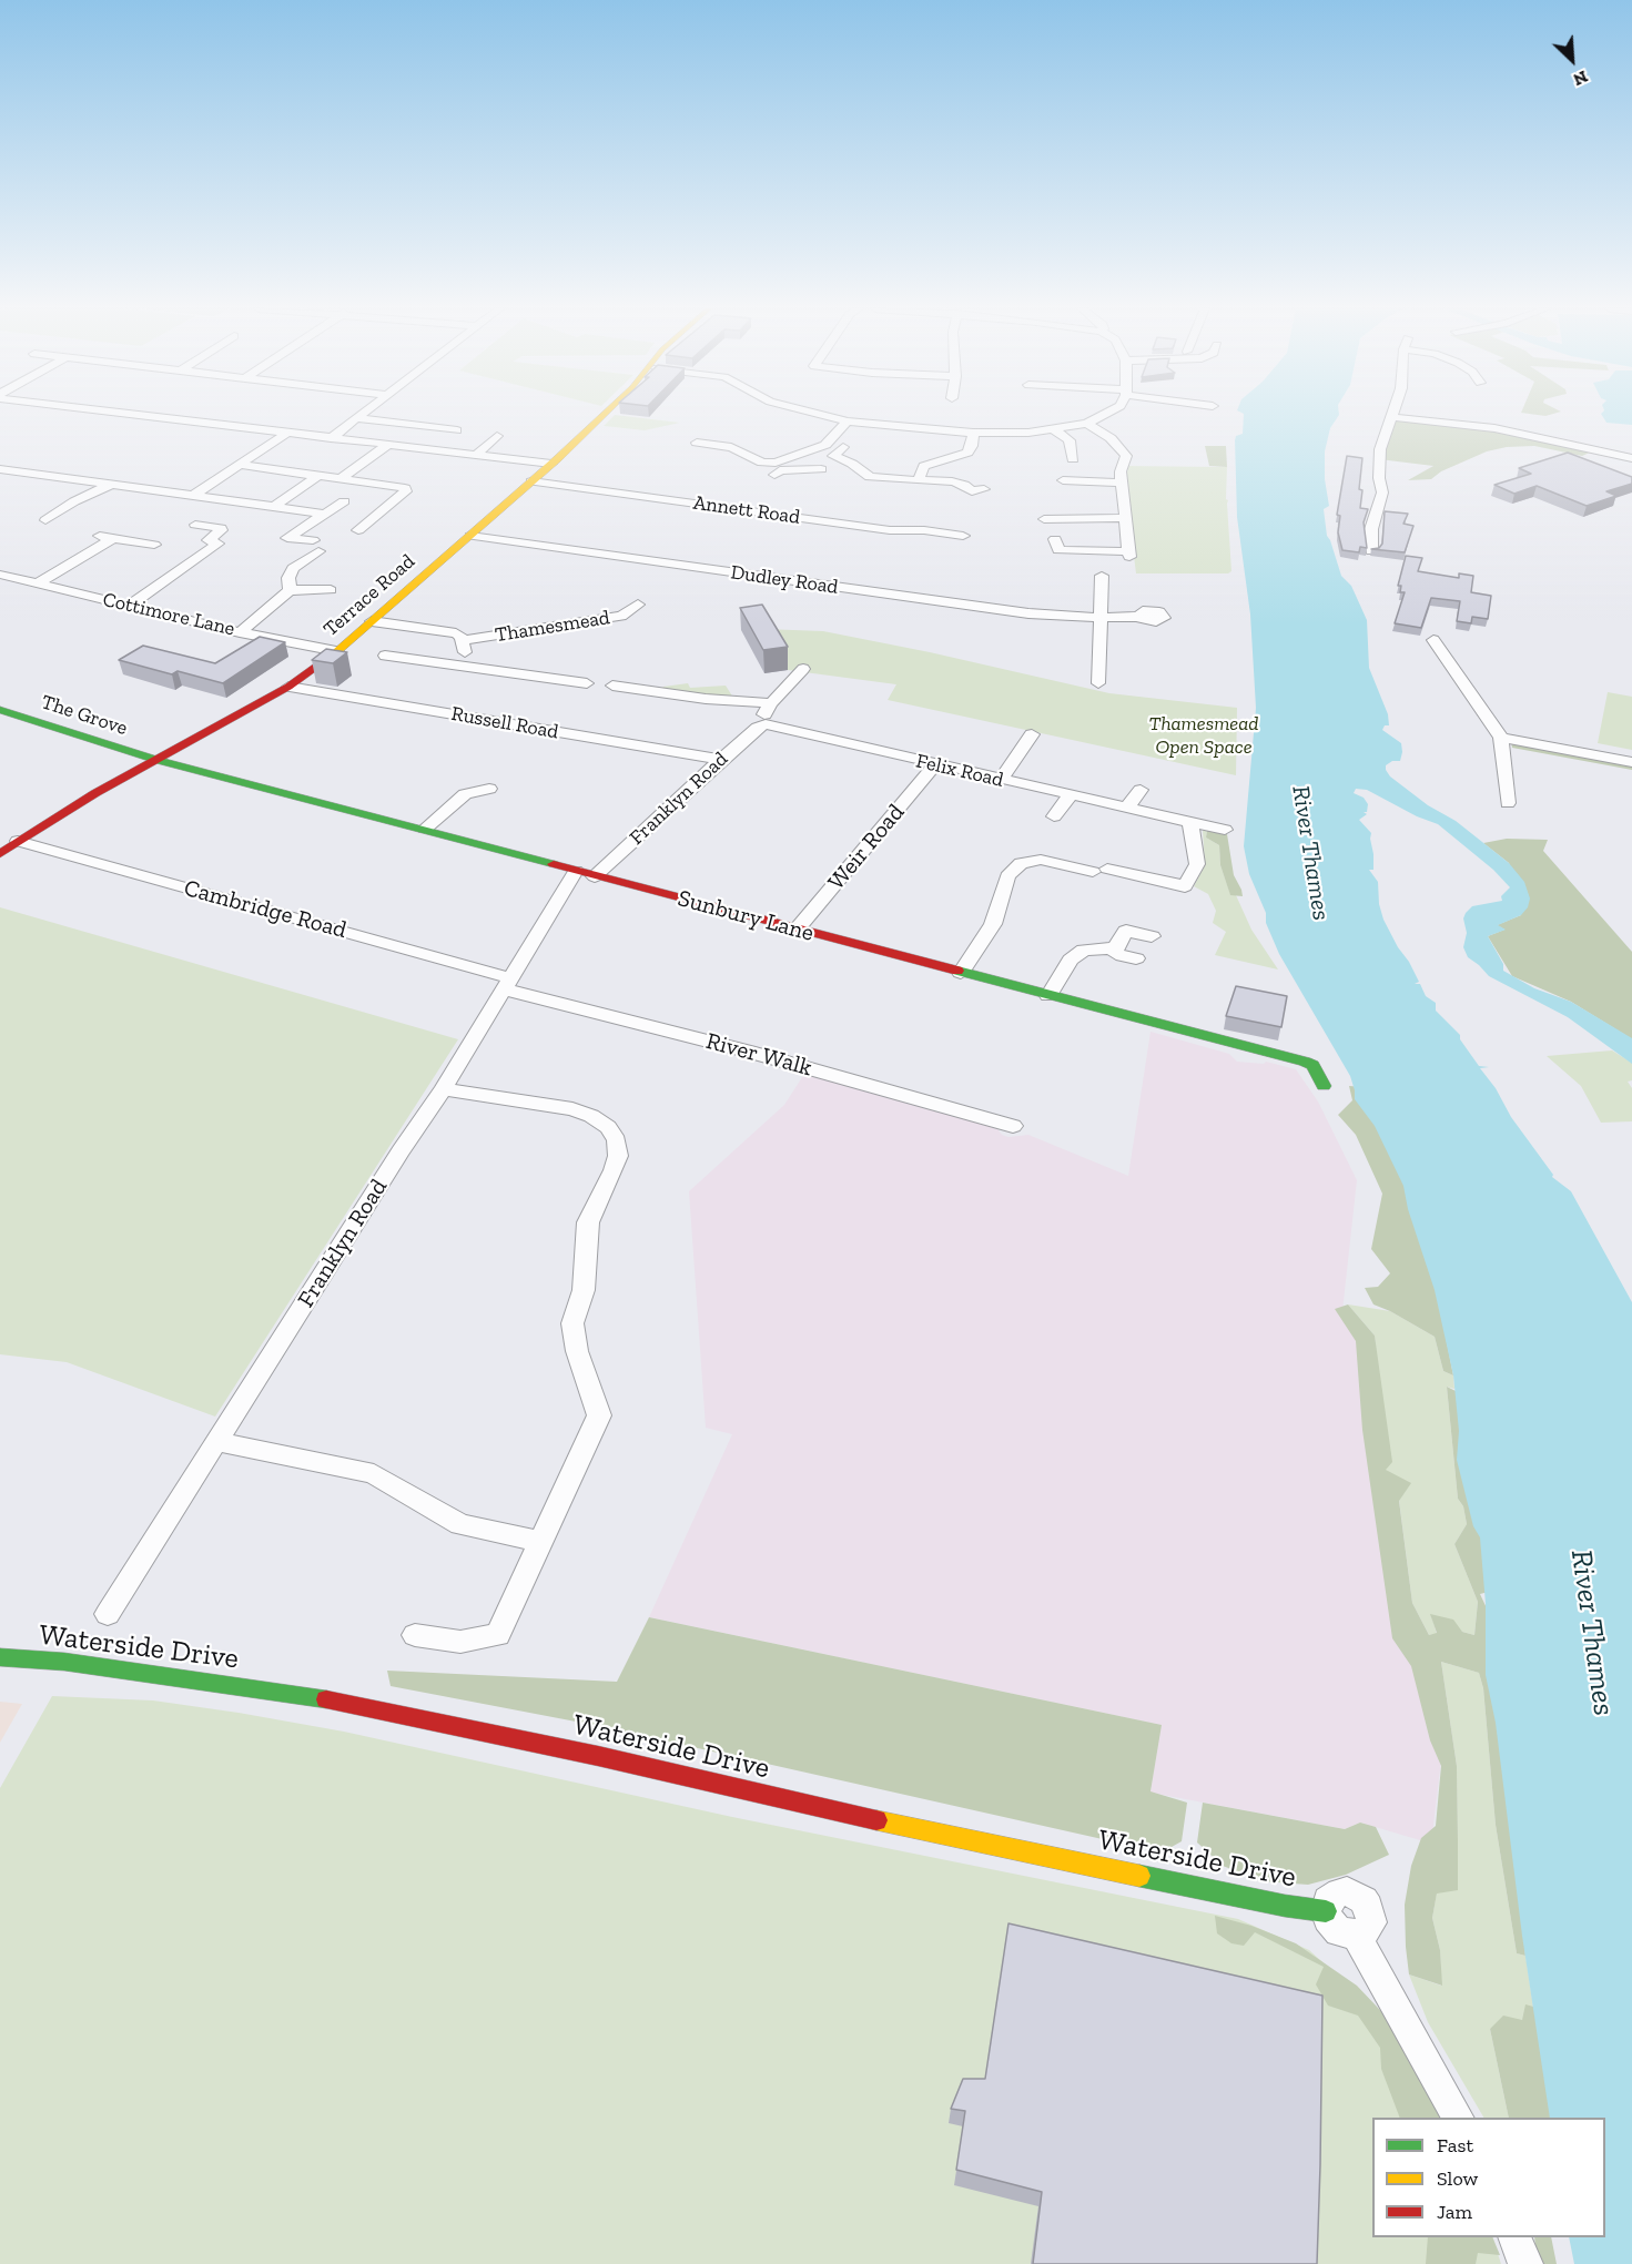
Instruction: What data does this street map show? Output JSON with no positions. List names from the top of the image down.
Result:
{
  "streets": {
    "street": [
      "Annett Road",
      "Dudley Road",
      "Terrace Road",
      "Cottimore Lane",
      "Thamesmead",
      "The Grove",
      "Russell Road",
      "Felix Road",
      "Franklyn Road",
      "Weir Road",
      "Cambridge Road",
      "Sunbury Lane",
      "River Walk",
      "Waterside Drive"
    ]
  },
  "crossings": [
    ["Annett Road", "Terrace Road"],
    ["Dudley Road", "Terrace Road"],
    ["Terrace Road", "Cottimore Lane"],
    ["Terrace Road", "The Grove"],
    ["Terrace Road", "Russell Road"],
    ["Terrace Road", "Cambridge Road"],
    ["Terrace Road", "Sunbury Lane"],
    ["The Grove", "Sunbury Lane"],
    ["Russell Road", "Franklyn Road"],
    ["Felix Road", "Franklyn Road"],
    ["Felix Road", "Weir Road"],
    ["Franklyn Road", "Cambridge Road"],
    ["Franklyn Road", "Sunbury Lane"],
    ["Franklyn Road", "River Walk"],
    ["Weir Road", "Sunbury Lane"],
    ["Cambridge Road", "River Walk"]
  ],
  "water": ["River Thames"],
  "parks": ["Thamesmead Open Space"],
  "legend": ["Fast", "Slow", "Jam"],
  "north": "bottom right"
}
